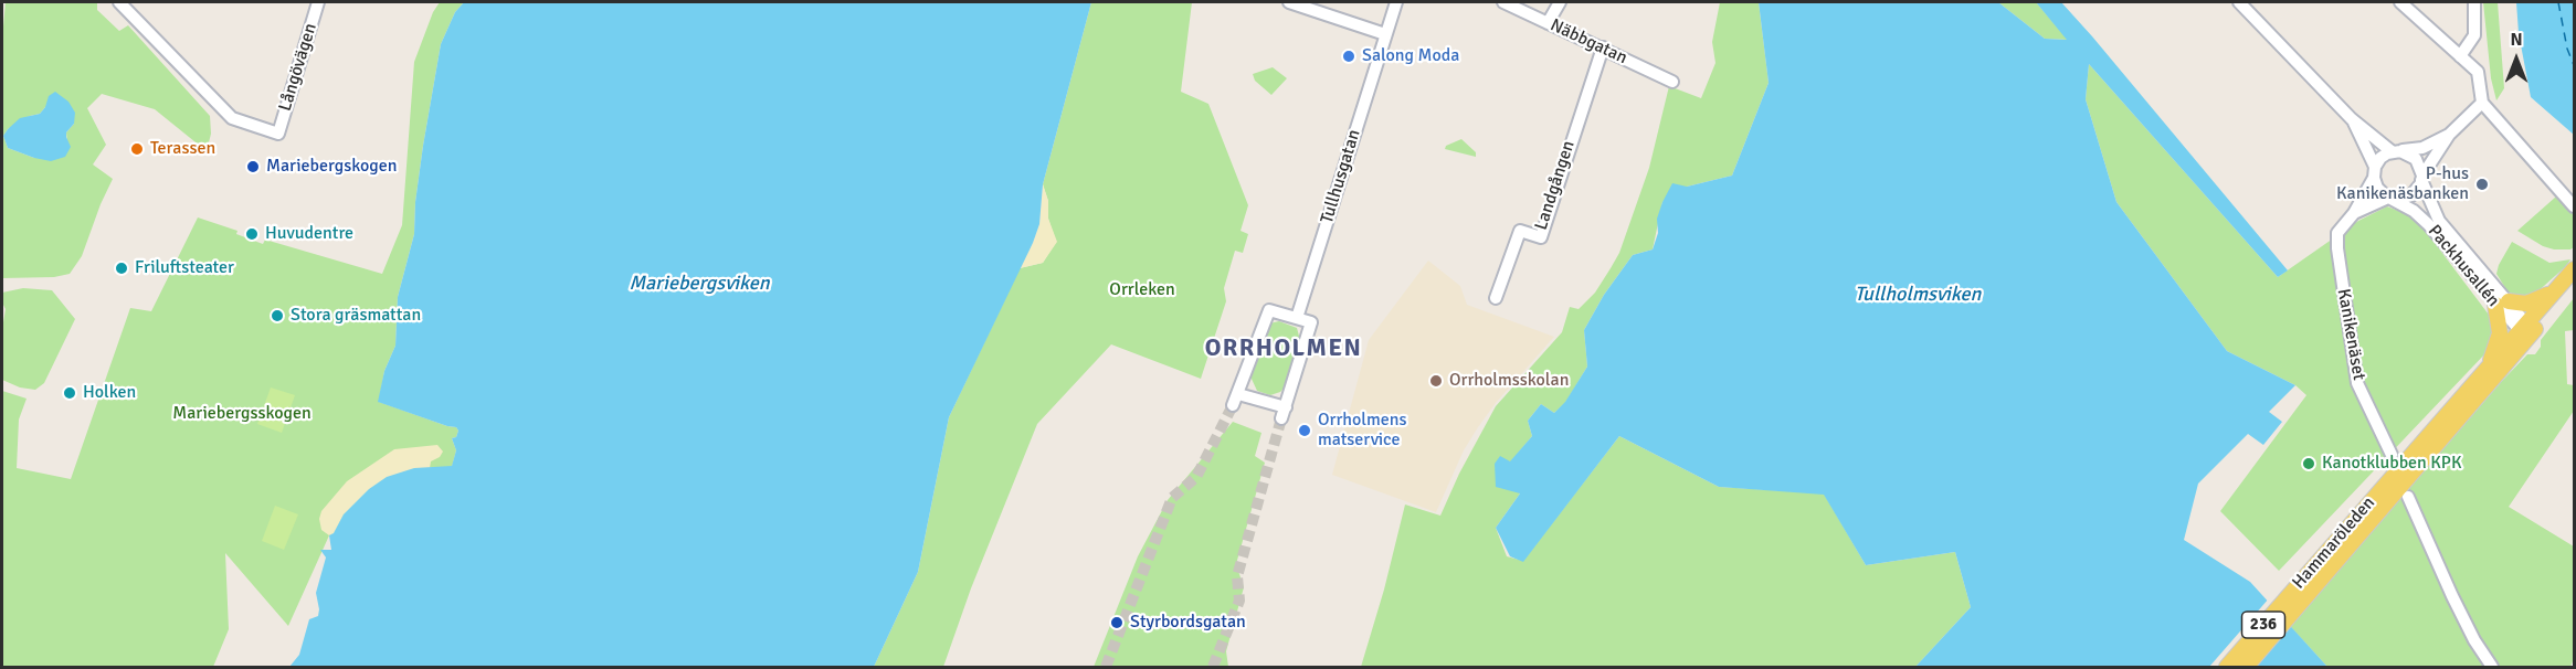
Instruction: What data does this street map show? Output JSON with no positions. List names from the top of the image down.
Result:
{
  "streets": {
    "main road": ["Hammaröleden", "236"],
    "street": [
      "Näbbgatan",
      "Långövägen",
      "Tullhusgatan",
      "Landgången",
      "Packhusallén",
      "Kanikenäset"
    ]
  },
  "crossings": [
    ["Näbbgatan", "Landgången"],
    ["Packhusallén", "Kanikenäset"],
    ["Packhusallén", "Hammaröleden"]
  ],
  "districts": ["ORRHOLMEN"],
  "water": ["Mariebergsviken", "Tullholmsviken"],
  "parks": ["Orrleken", "Mariebergsskogen"],
  "places": [
    "Salong Moda",
    "Terassen",
    "Mariebergskogen",
    "P-hus Kanikenäsbanken",
    "Huvudentre",
    "Friluftsteater",
    "Stora gräsmattan",
    "Orrholmsskolan",
    "Holken",
    "Orrholmens matservice",
    "Kanotklubben KPK",
    "Styrbordsgatan"
  ],
  "north": "top"
}
